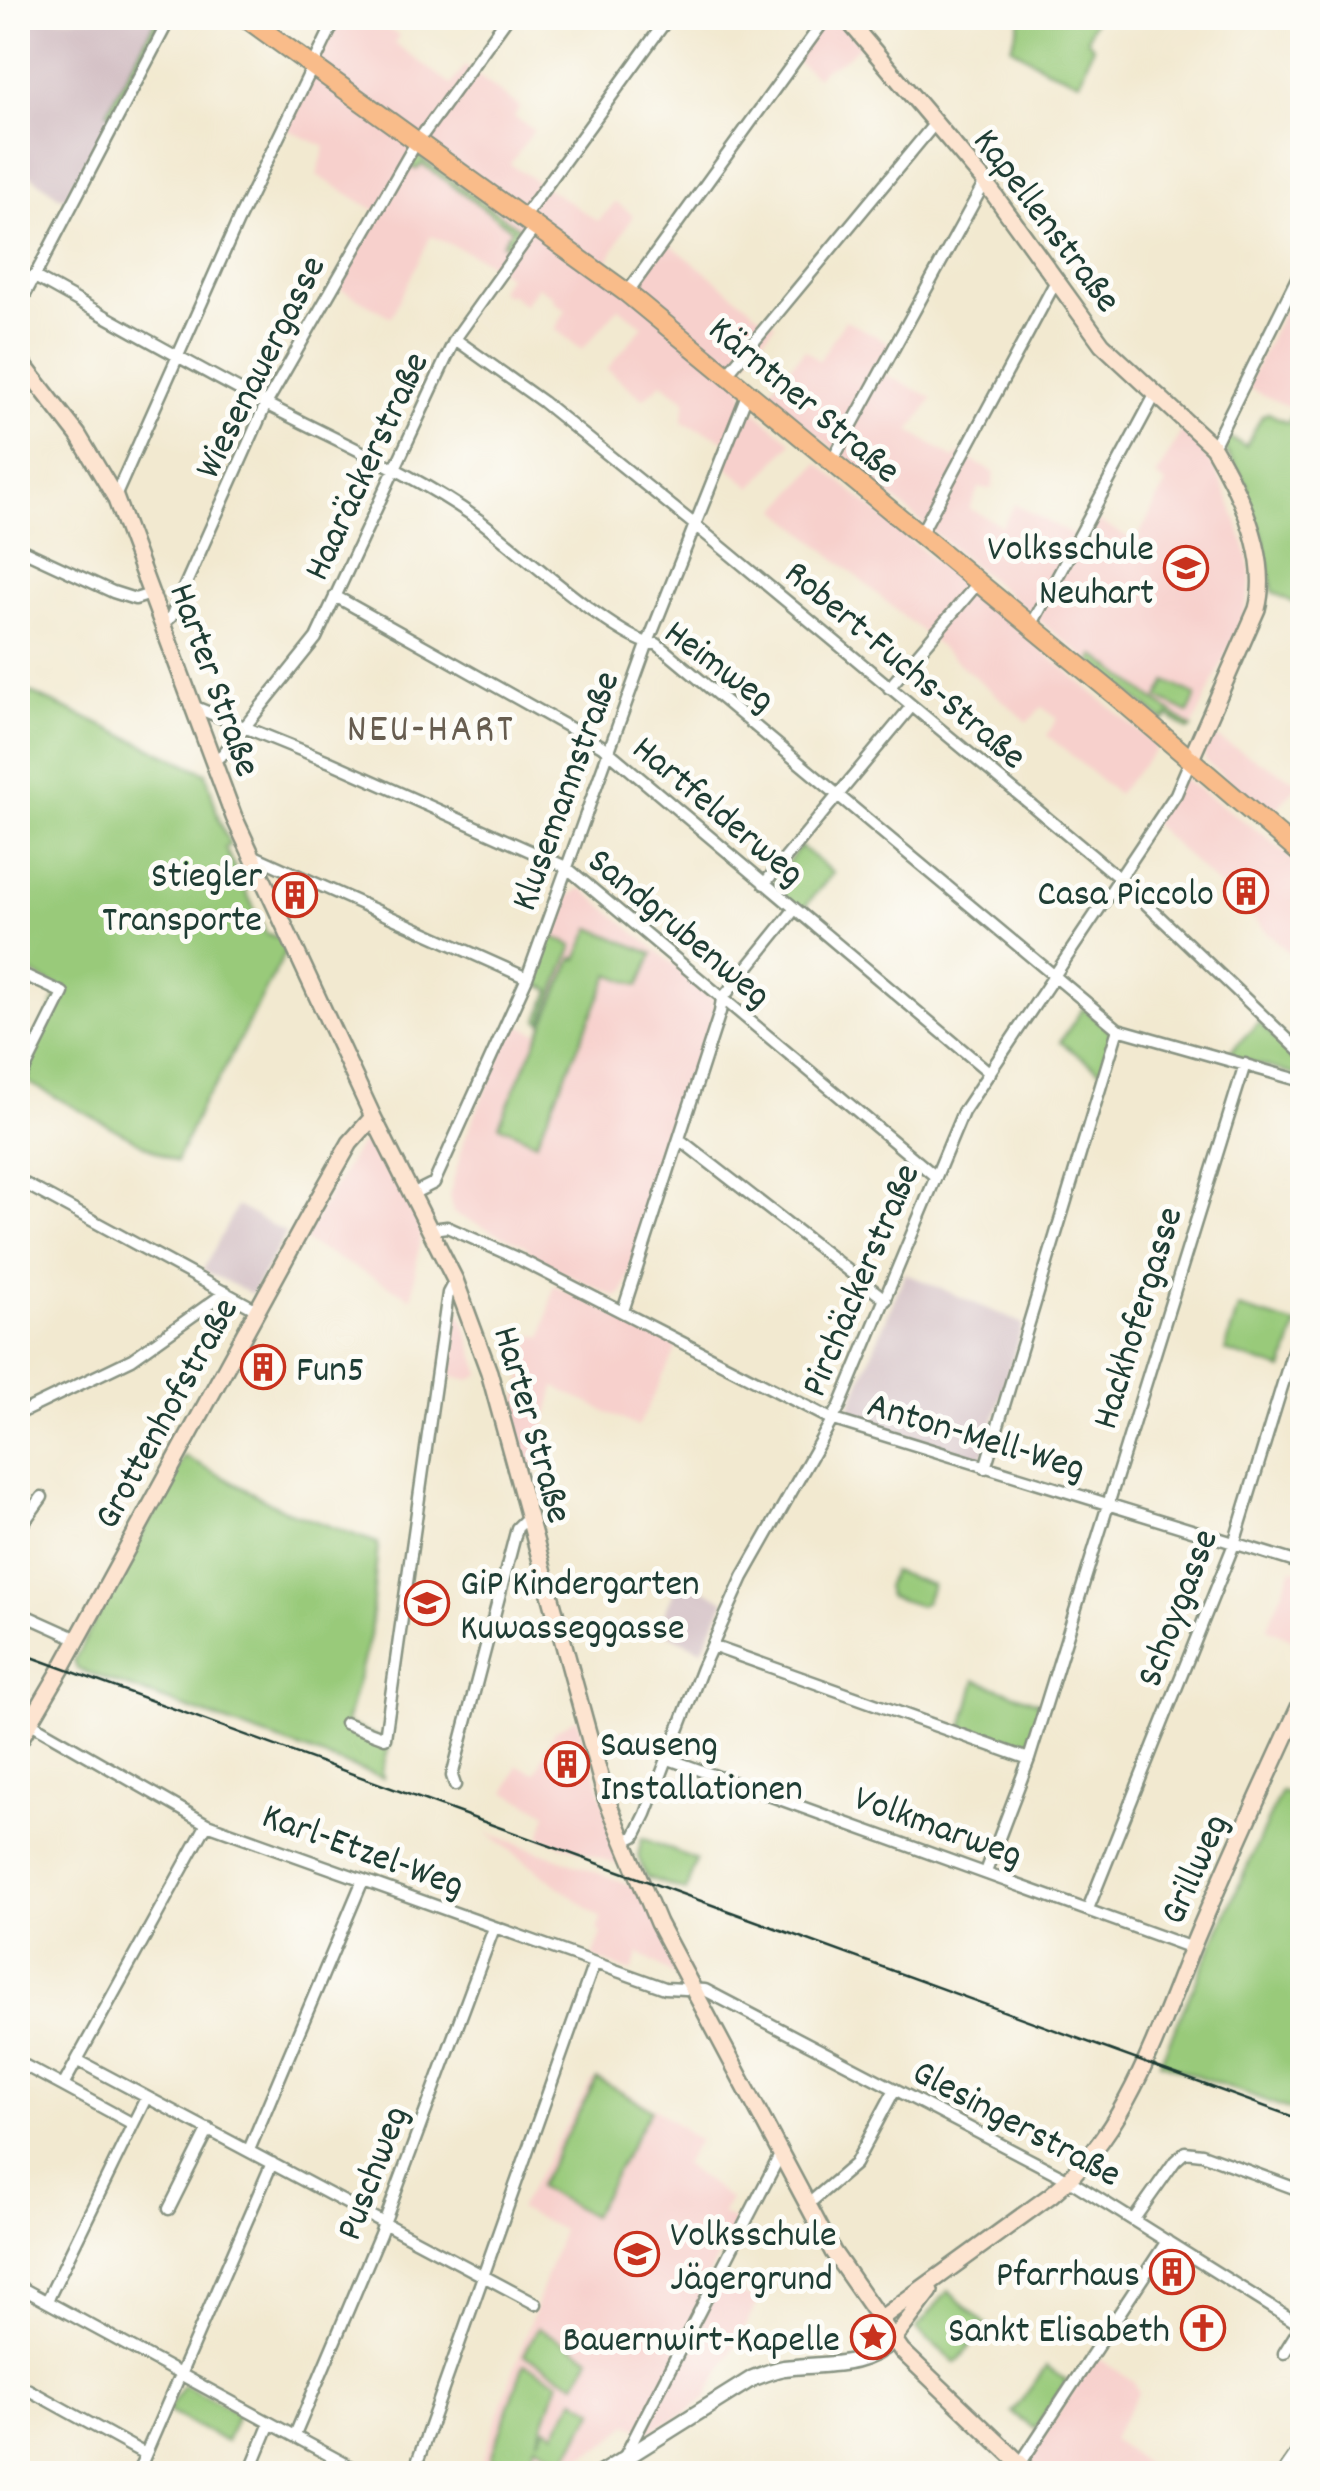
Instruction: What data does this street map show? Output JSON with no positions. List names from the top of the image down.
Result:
{
  "streets": {
    "main road": [
      "Kapellenstraße",
      "Kärntner Straße",
      "Harter Straße",
      "Grottenhofstraße",
      "Grillweg"
    ],
    "street": [
      "Wiesenauergasse",
      "Haaräckerstraße",
      "Robert-Fuchs-Straße",
      "Heimweg",
      "Klusemannstraße",
      "Hartfelderweg",
      "Sandgrubenweg",
      "Pirchäckerstraße",
      "Hackhofergasse",
      "Anton-Mell-Weg",
      "Schoygasse",
      "Volkmarweg",
      "Karl-Etzel-Weg",
      "Glesingerstraße",
      "Puschweg"
    ]
  },
  "crossings": [
    ["Kapellenstraße", "Kärntner Straße"],
    ["Kapellenstraße", "Pirchäckerstraße"],
    ["Wiesenauergasse", "Kärntner Straße"],
    ["Wiesenauergasse", "Heimweg"],
    ["Wiesenauergasse", "Harter Straße"],
    ["Kärntner Straße", "Haaräckerstraße"],
    ["Kärntner Straße", "Klusemannstraße"],
    ["Kärntner Straße", "Pirchäckerstraße"],
    ["Haaräckerstraße", "Robert-Fuchs-Straße"],
    ["Haaräckerstraße", "Heimweg"],
    ["Haaräckerstraße", "Harter Straße"],
    ["Haaräckerstraße", "Hartfelderweg"],
    ["Haaräckerstraße", "Sandgrubenweg"],
    ["Robert-Fuchs-Straße", "Klusemannstraße"],
    ["Robert-Fuchs-Straße", "Pirchäckerstraße"],
    ["Heimweg", "Klusemannstraße"],
    ["Heimweg", "Pirchäckerstraße"],
    ["Heimweg", "Hackhofergasse"],
    ["Harter Straße", "Klusemannstraße"],
    ["Harter Straße", "Pirchäckerstraße"],
    ["Harter Straße", "Grottenhofstraße"],
    ["Harter Straße", "Anton-Mell-Weg"],
    ["Harter Straße", "Karl-Etzel-Weg"],
    ["Harter Straße", "Glesingerstraße"],
    ["Klusemannstraße", "Hartfelderweg"],
    ["Klusemannstraße", "Sandgrubenweg"],
    ["Hartfelderweg", "Pirchäckerstraße"],
    ["Sandgrubenweg", "Pirchäckerstraße"],
    ["Pirchäckerstraße", "Anton-Mell-Weg"],
    ["Pirchäckerstraße", "Volkmarweg"],
    ["Hackhofergasse", "Anton-Mell-Weg"],
    ["Hackhofergasse", "Volkmarweg"],
    ["Grottenhofstraße", "Karl-Etzel-Weg"],
    ["Anton-Mell-Weg", "Schoygasse"],
    ["Schoygasse", "Volkmarweg"],
    ["Volkmarweg", "Grillweg"],
    ["Karl-Etzel-Weg", "Glesingerstraße"],
    ["Karl-Etzel-Weg", "Puschweg"],
    ["Grillweg", "Glesingerstraße"]
  ],
  "districts": ["NEU-HART"],
  "places": {
    "school or university": ["Volksschule Neuhart", "GiP Kindergarten Kuwasseggasse", "Volksschule Jägergrund"],
    "building": [
      "Casa Piccolo",
      "Stiegler Transporte",
      "Fun5",
      "Sauseng Installationen",
      "Pfarrhaus"
    ],
    "church": ["Sankt Elisabeth"],
    "place": ["Bauernwirt-Kapelle"]
  }
}
